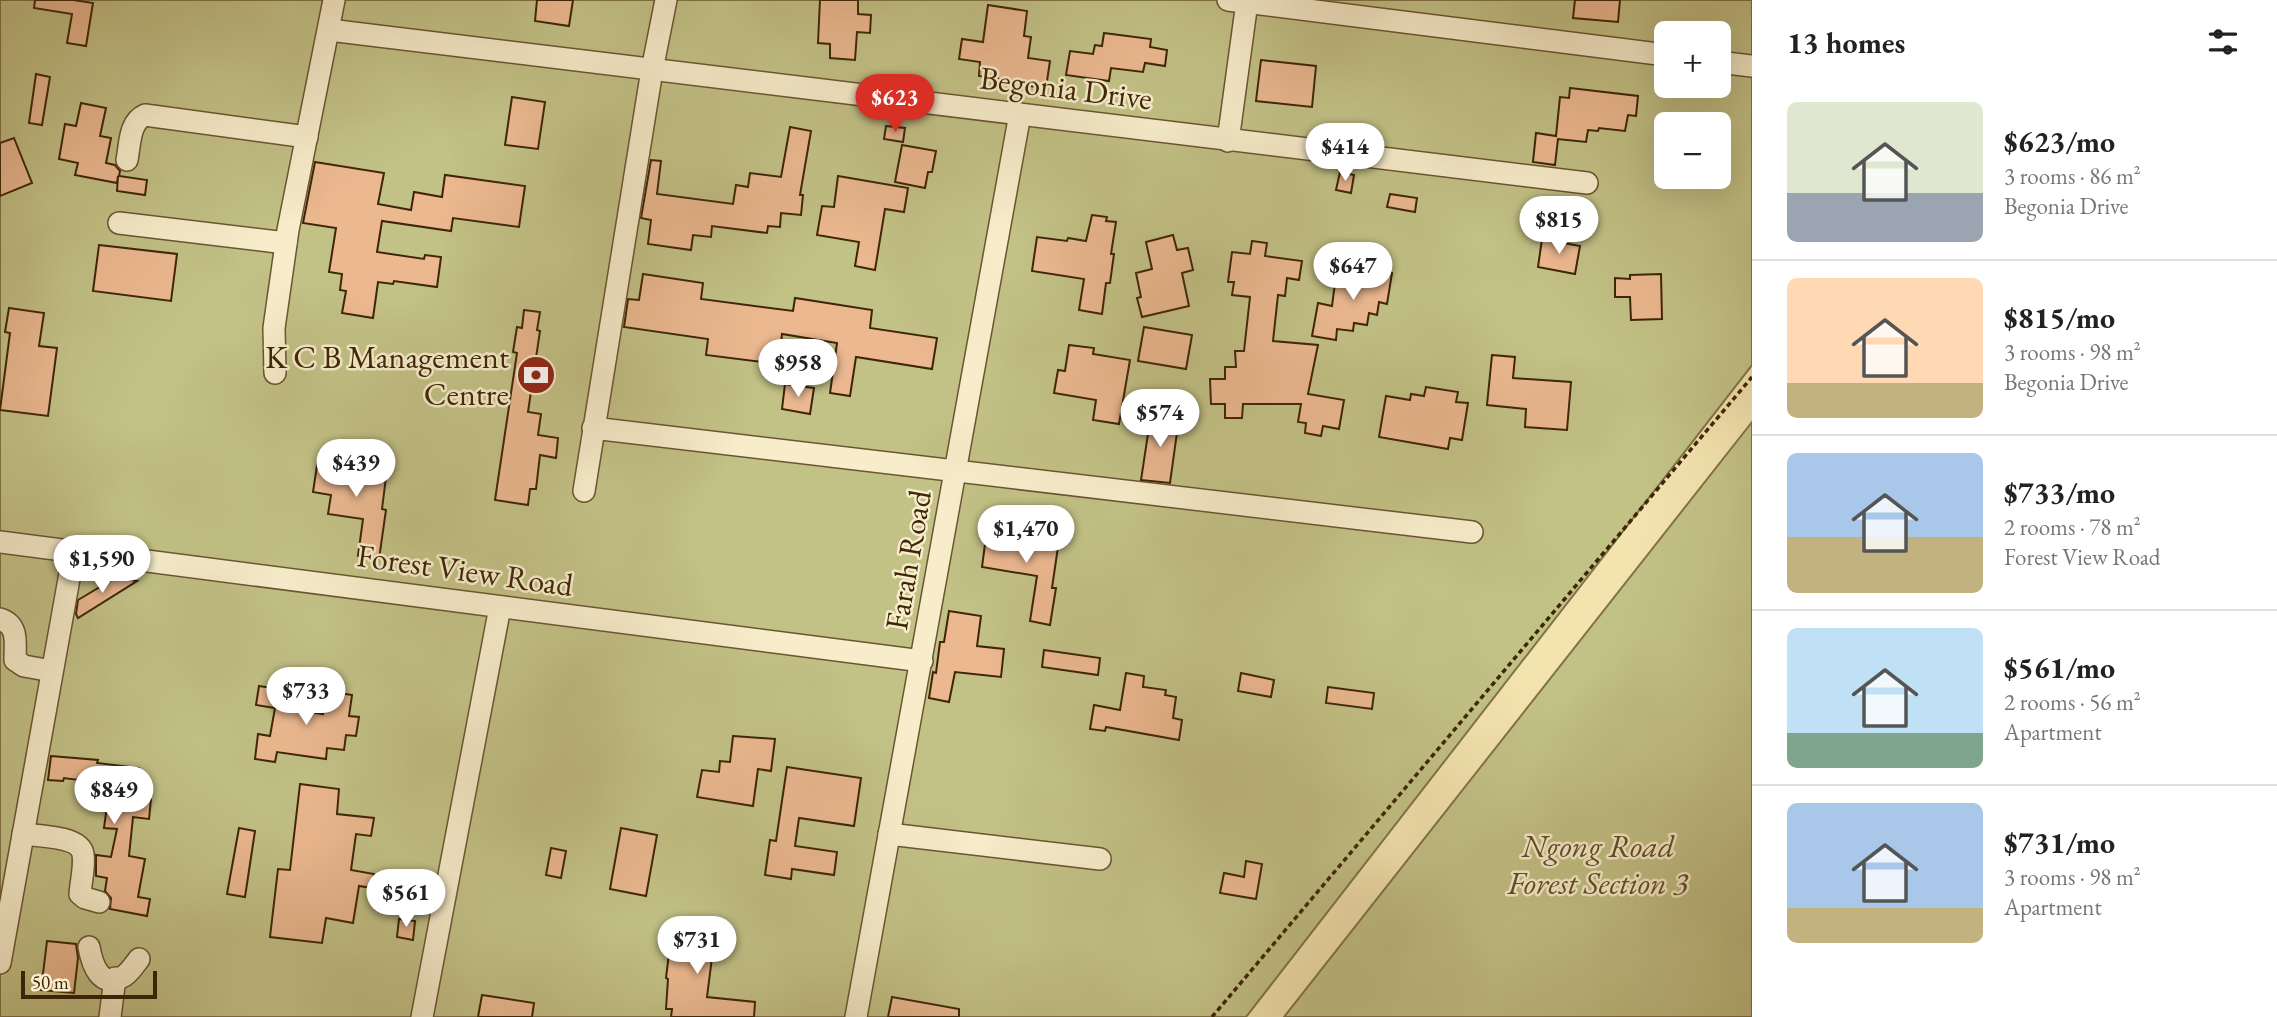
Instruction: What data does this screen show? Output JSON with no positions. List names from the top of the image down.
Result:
{
  "streets": {
    "street": ["Begonia Drive", "Farah Road", "Forest View Road"]
  },
  "crossings": [
    ["Begonia Drive", "Farah Road"],
    ["Farah Road", "Forest View Road"]
  ],
  "parks": ["Ngong Road Forest Section 3"],
  "places": {
    "bank": ["K C B Management Centre"]
  },
  "scale_bar": "50 m",
  "page": {
    "heading": "13 homes",
    "map_buttons": ["+", "−"],
    "price": [
      "$623",
      "$414",
      "$815",
      "$647",
      "$958",
      "$574",
      "$439",
      "$1,470",
      "$1,590",
      "$733",
      "$849",
      "$561",
      "$731"
    ],
    "list": [
      {
        "name": "$623/mo",
        "note": "3 rooms · 86 m² · Begonia Drive"
      },
      {
        "name": "$815/mo",
        "note": "3 rooms · 98 m² · Begonia Drive"
      },
      {
        "name": "$733/mo",
        "note": "2 rooms · 78 m² · Forest View Road"
      },
      {
        "name": "$561/mo",
        "note": "2 rooms · 56 m² · Apartment"
      },
      {
        "name": "$731/mo",
        "note": "3 rooms · 98 m² · Apartment"
      }
    ],
    "scale": "50 m"
  }
}
